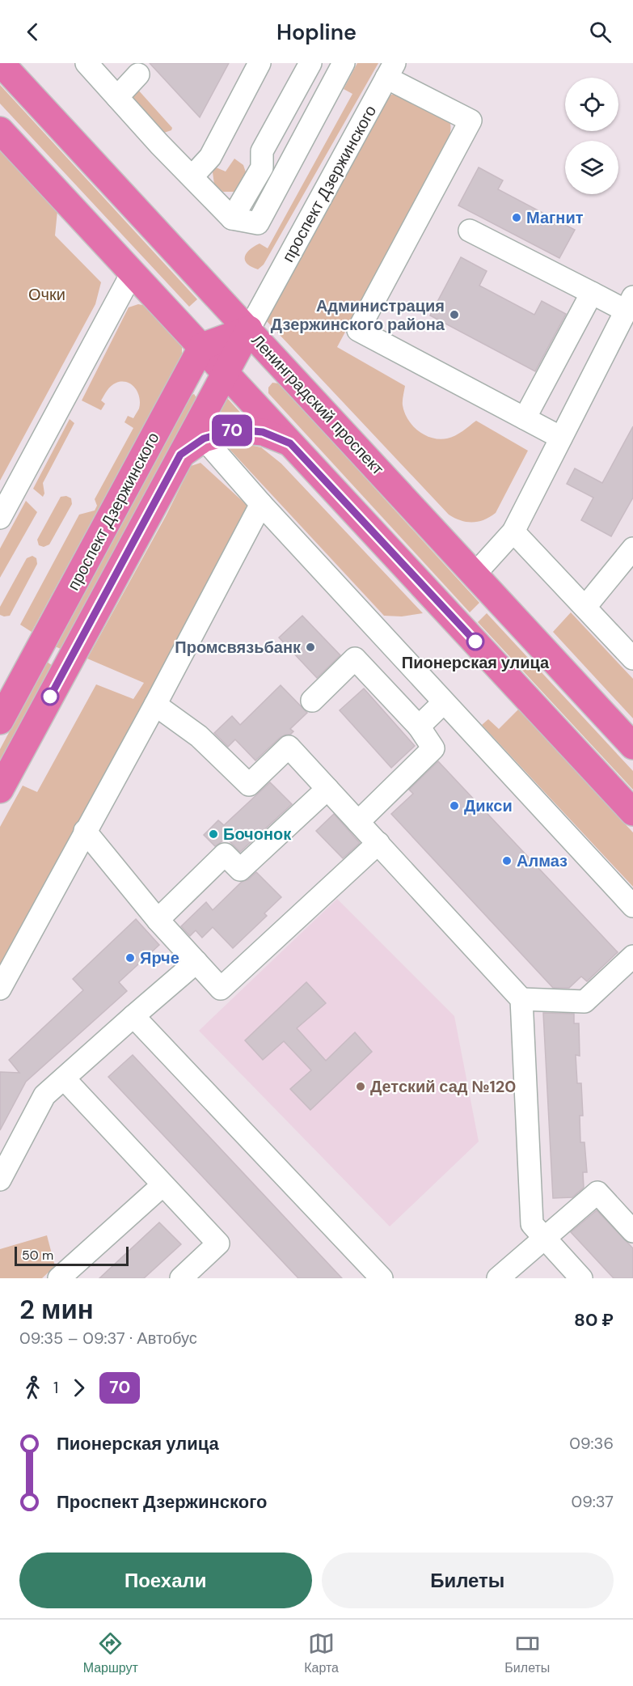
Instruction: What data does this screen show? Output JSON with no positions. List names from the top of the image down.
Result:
{
  "streets": {
    "main road": ["проспект Дзержинского", "Ленинградский проспект"]
  },
  "crossings": [
    ["проспект Дзержинского", "Ленинградский проспект"]
  ],
  "parks": ["Очки"],
  "places": [
    "Магнит",
    "Администрация Дзержинского района",
    "Пионерская улица",
    "Промсвязьбанк",
    "Дикси",
    "Бочонок",
    "Алмаз",
    "Ярче",
    "Детский сад №120"
  ],
  "lines": ["bus line 70"],
  "scale_bar": "50 m",
  "page": {
    "header": "Hopline",
    "on_map": "70",
    "scale": "50 m",
    "heading": ["2 мин", "09:35 – 09:37 · Автобус", "80 ₽"],
    "legs": ["1", "70"],
    "list": [
      {
        "name": "Пионерская улица",
        "value": "09:36"
      },
      {
        "name": "Проспект Дзержинского",
        "value": "09:37"
      }
    ],
    "buttons": ["Поехали", "Билеты"],
    "tabs": ["Маршрут", "Карта", "Билеты"]
  }
}
